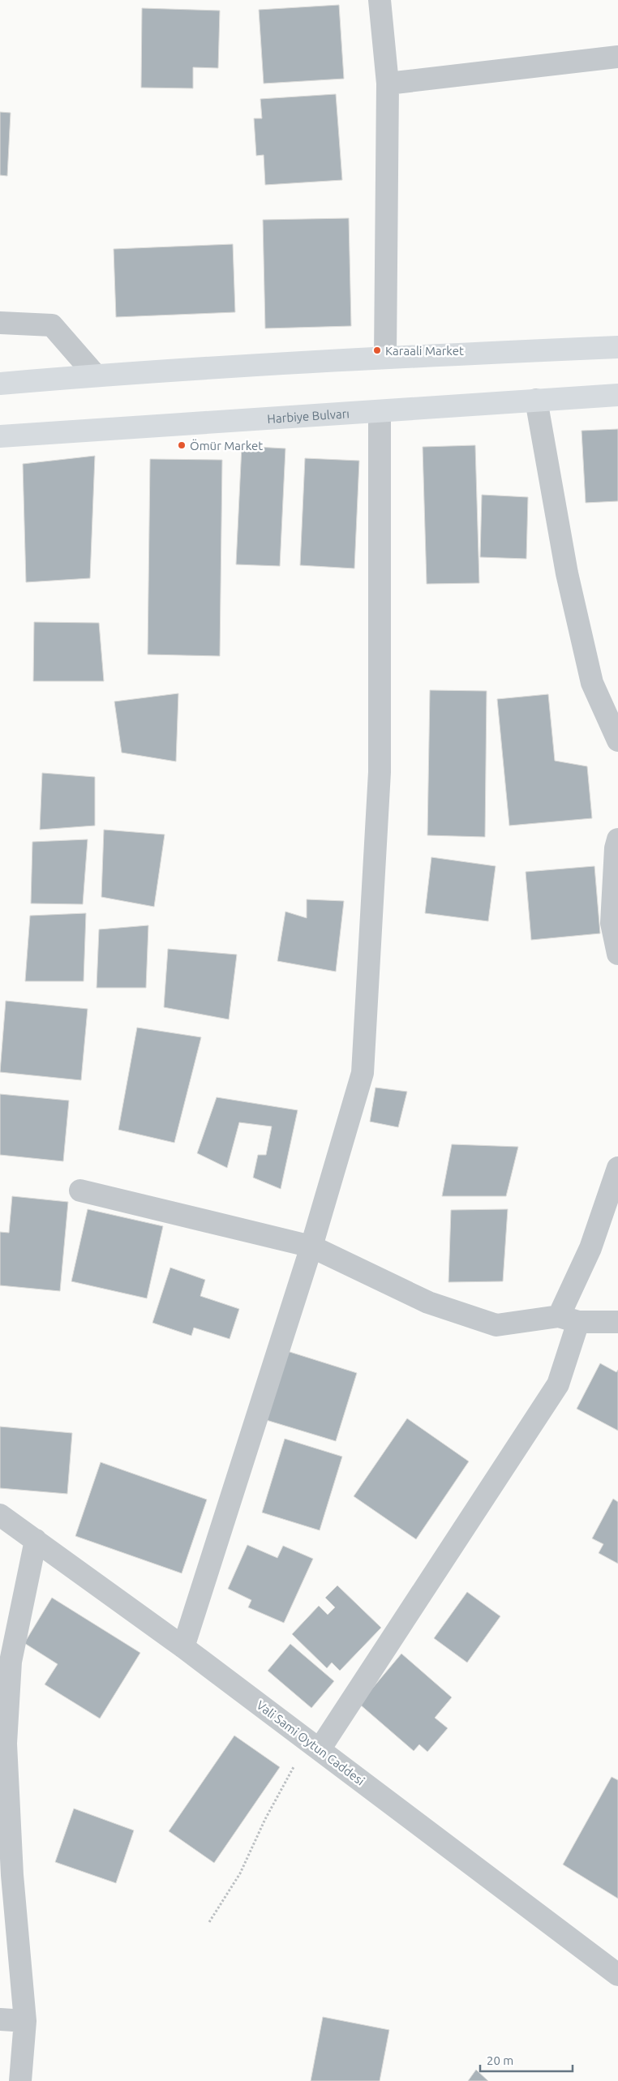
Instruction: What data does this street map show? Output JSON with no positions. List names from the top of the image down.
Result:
{
  "streets": {
    "main road": ["Harbiye Bulvarı"],
    "street": ["Vali Sami Oytun Caddesi"]
  },
  "places": ["Karaali Market", "Ömür Market"],
  "scale_bar": "20 m"
}
